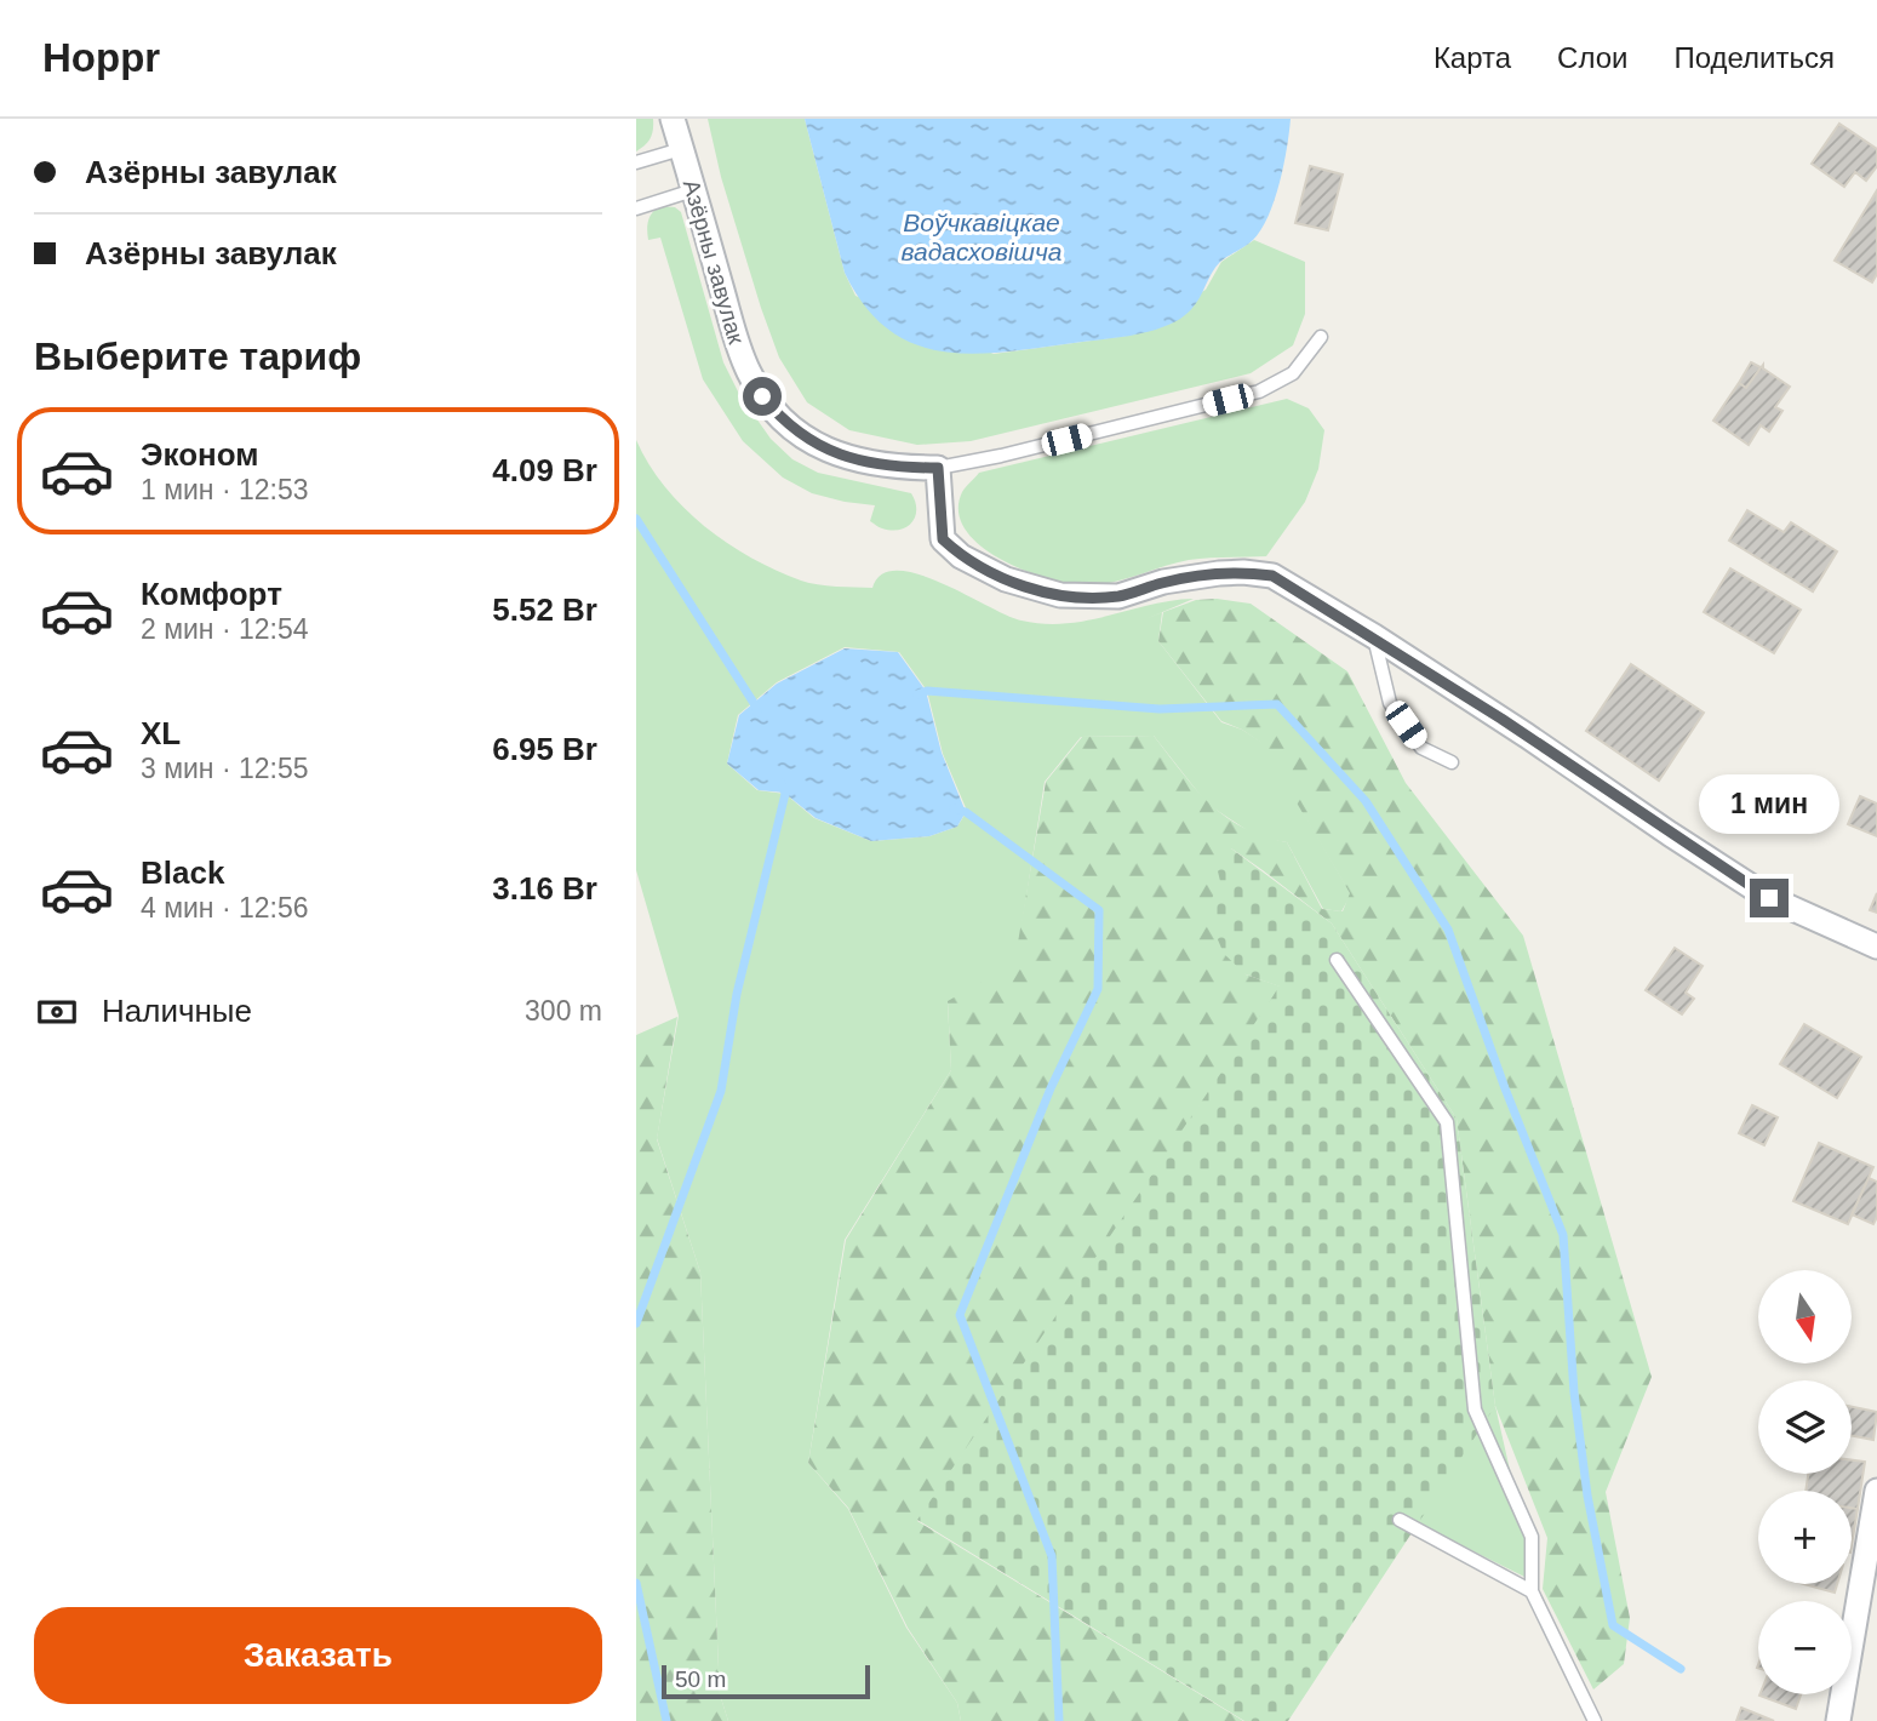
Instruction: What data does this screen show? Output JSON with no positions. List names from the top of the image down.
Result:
{
  "streets": {
    "street": ["Азёрны завулак"]
  },
  "water": ["Воўчкавіцкае вадасховішча"],
  "scale_bar": "50 m",
  "north": "bottom",
  "page": {
    "header": "Hoppr",
    "nav": ["Карта", "Слои", "Поделиться"],
    "banner": ["Азёрны завулак", "Азёрны завулак"],
    "heading": "Выберите тариф",
    "list": [
      {
        "name": "Эконом",
        "note": "1 мин · 12:53",
        "value": "4.09 Br"
      },
      {
        "name": "Комфорт",
        "note": "2 мин · 12:54",
        "value": "5.52 Br"
      },
      {
        "name": "XL",
        "note": "3 мин · 12:55",
        "value": "6.95 Br"
      },
      {
        "name": "Black",
        "note": "4 мин · 12:56",
        "value": "3.16 Br"
      }
    ],
    "bubble": "1 мин",
    "pay": ["Наличные", "300 m"],
    "map_buttons": ["+", "−"],
    "buttons": "Заказать",
    "scale": "50 m"
  }
}
